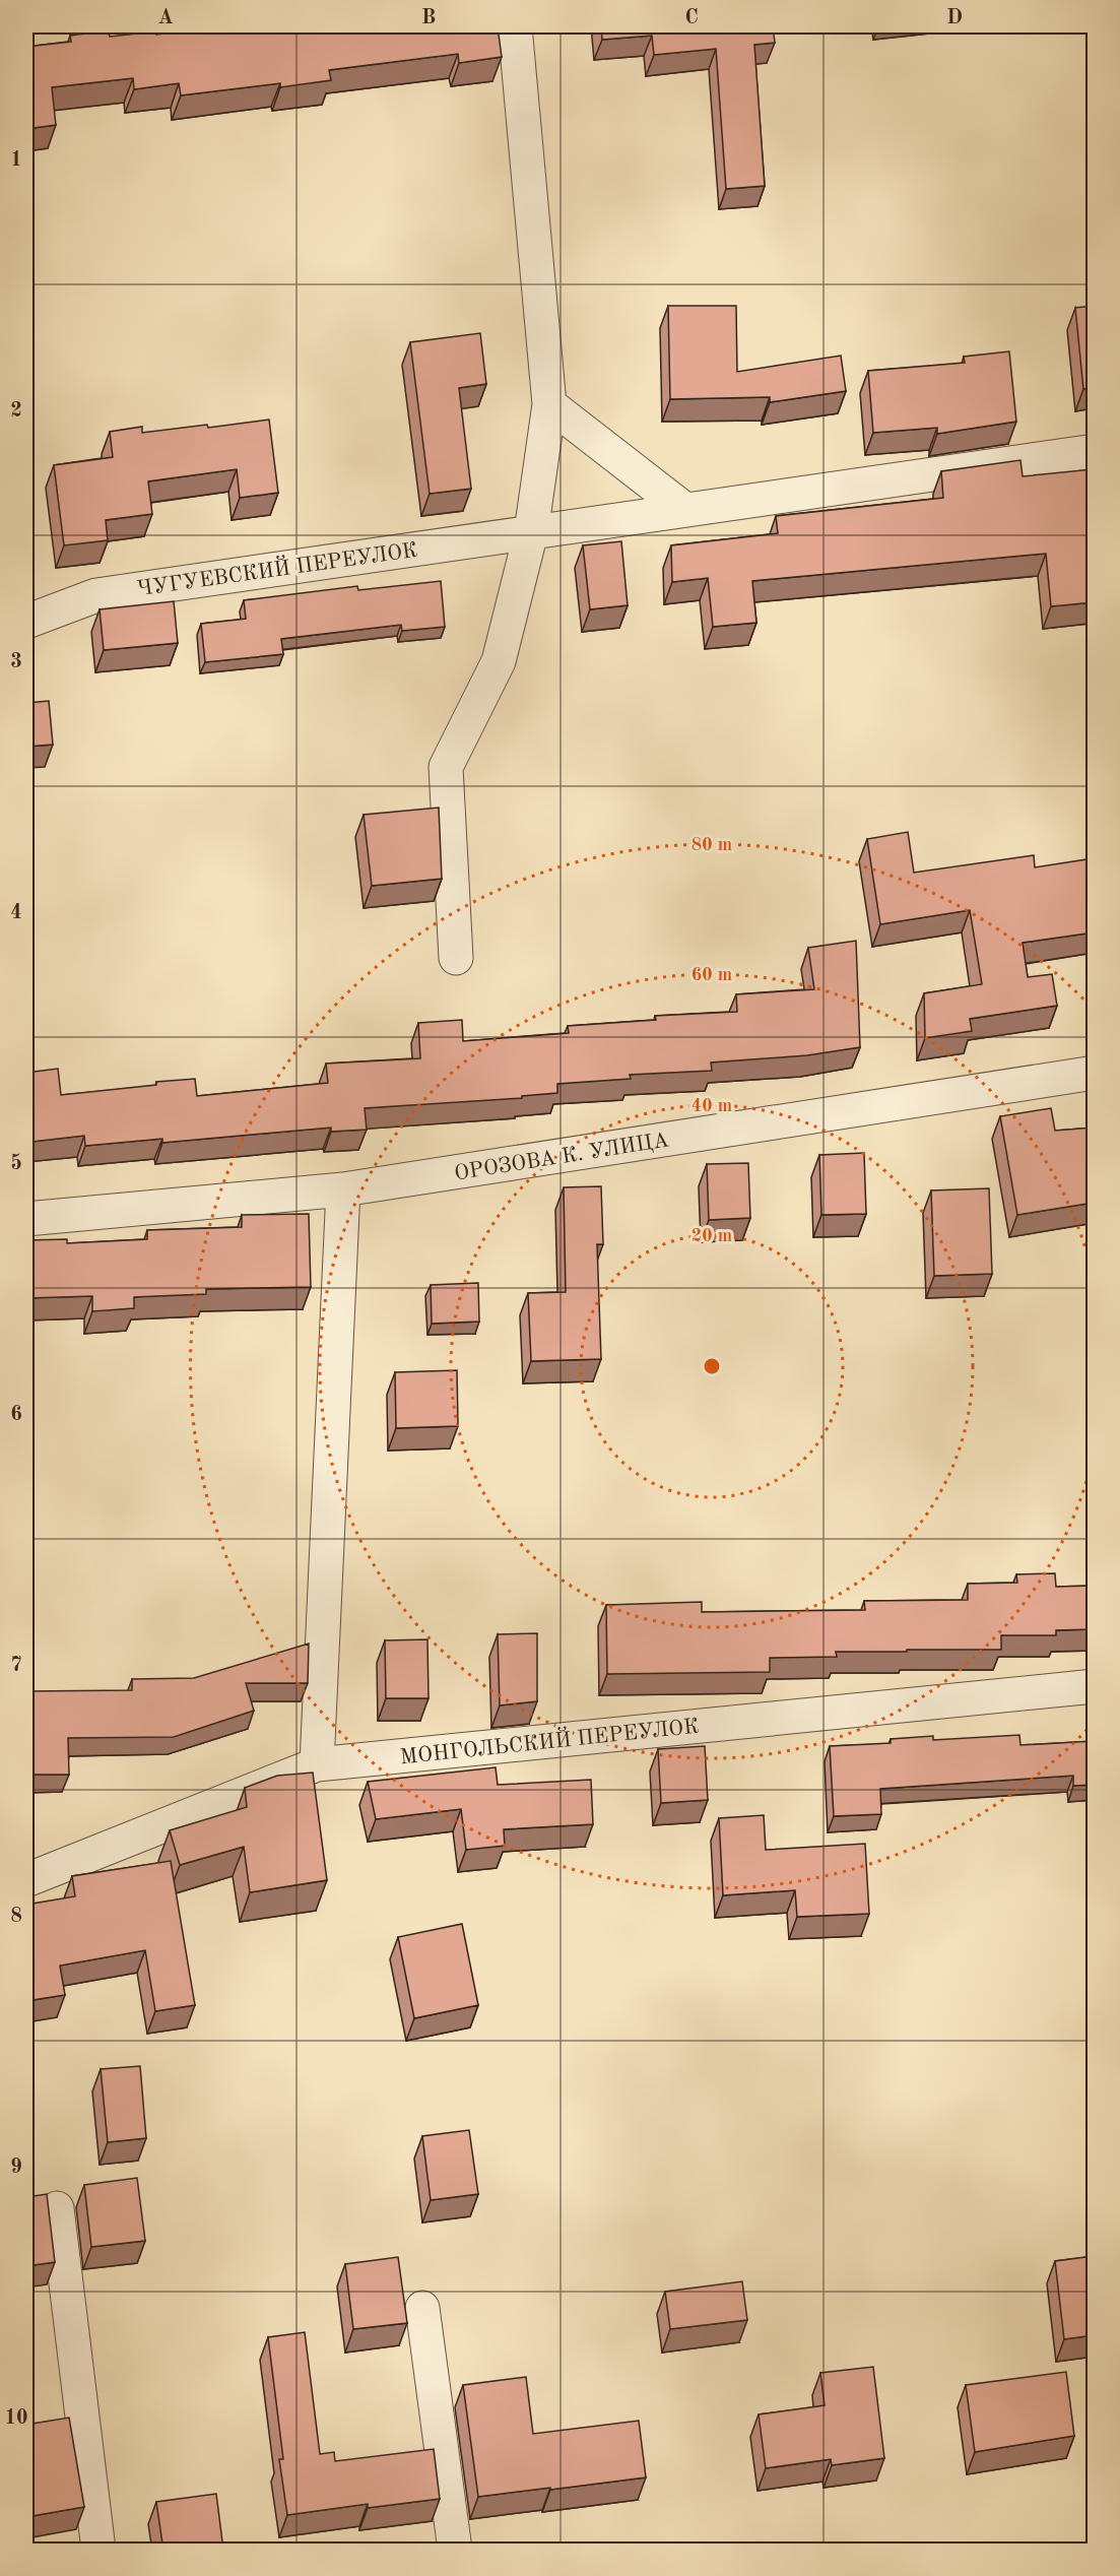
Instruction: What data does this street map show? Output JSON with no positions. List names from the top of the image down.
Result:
{
  "streets": {
    "street": ["ЧУГУЕВСКИЙ ПЕРЕУЛОК", "ОРОЗОВА К. УЛИЦА", "МОНГОЛЬСКИЙ ПЕРЕУЛОК"]
  },
  "grid": {
    "columns": [
      "A",
      "B",
      "C",
      "D"
    ],
    "rows": [
      "1",
      "2",
      "3",
      "4",
      "5",
      "6",
      "7",
      "8",
      "9",
      "10"
    ]
  },
  "rings": [
    "80 m",
    "60 m",
    "40 m",
    "20 m"
  ]
}
